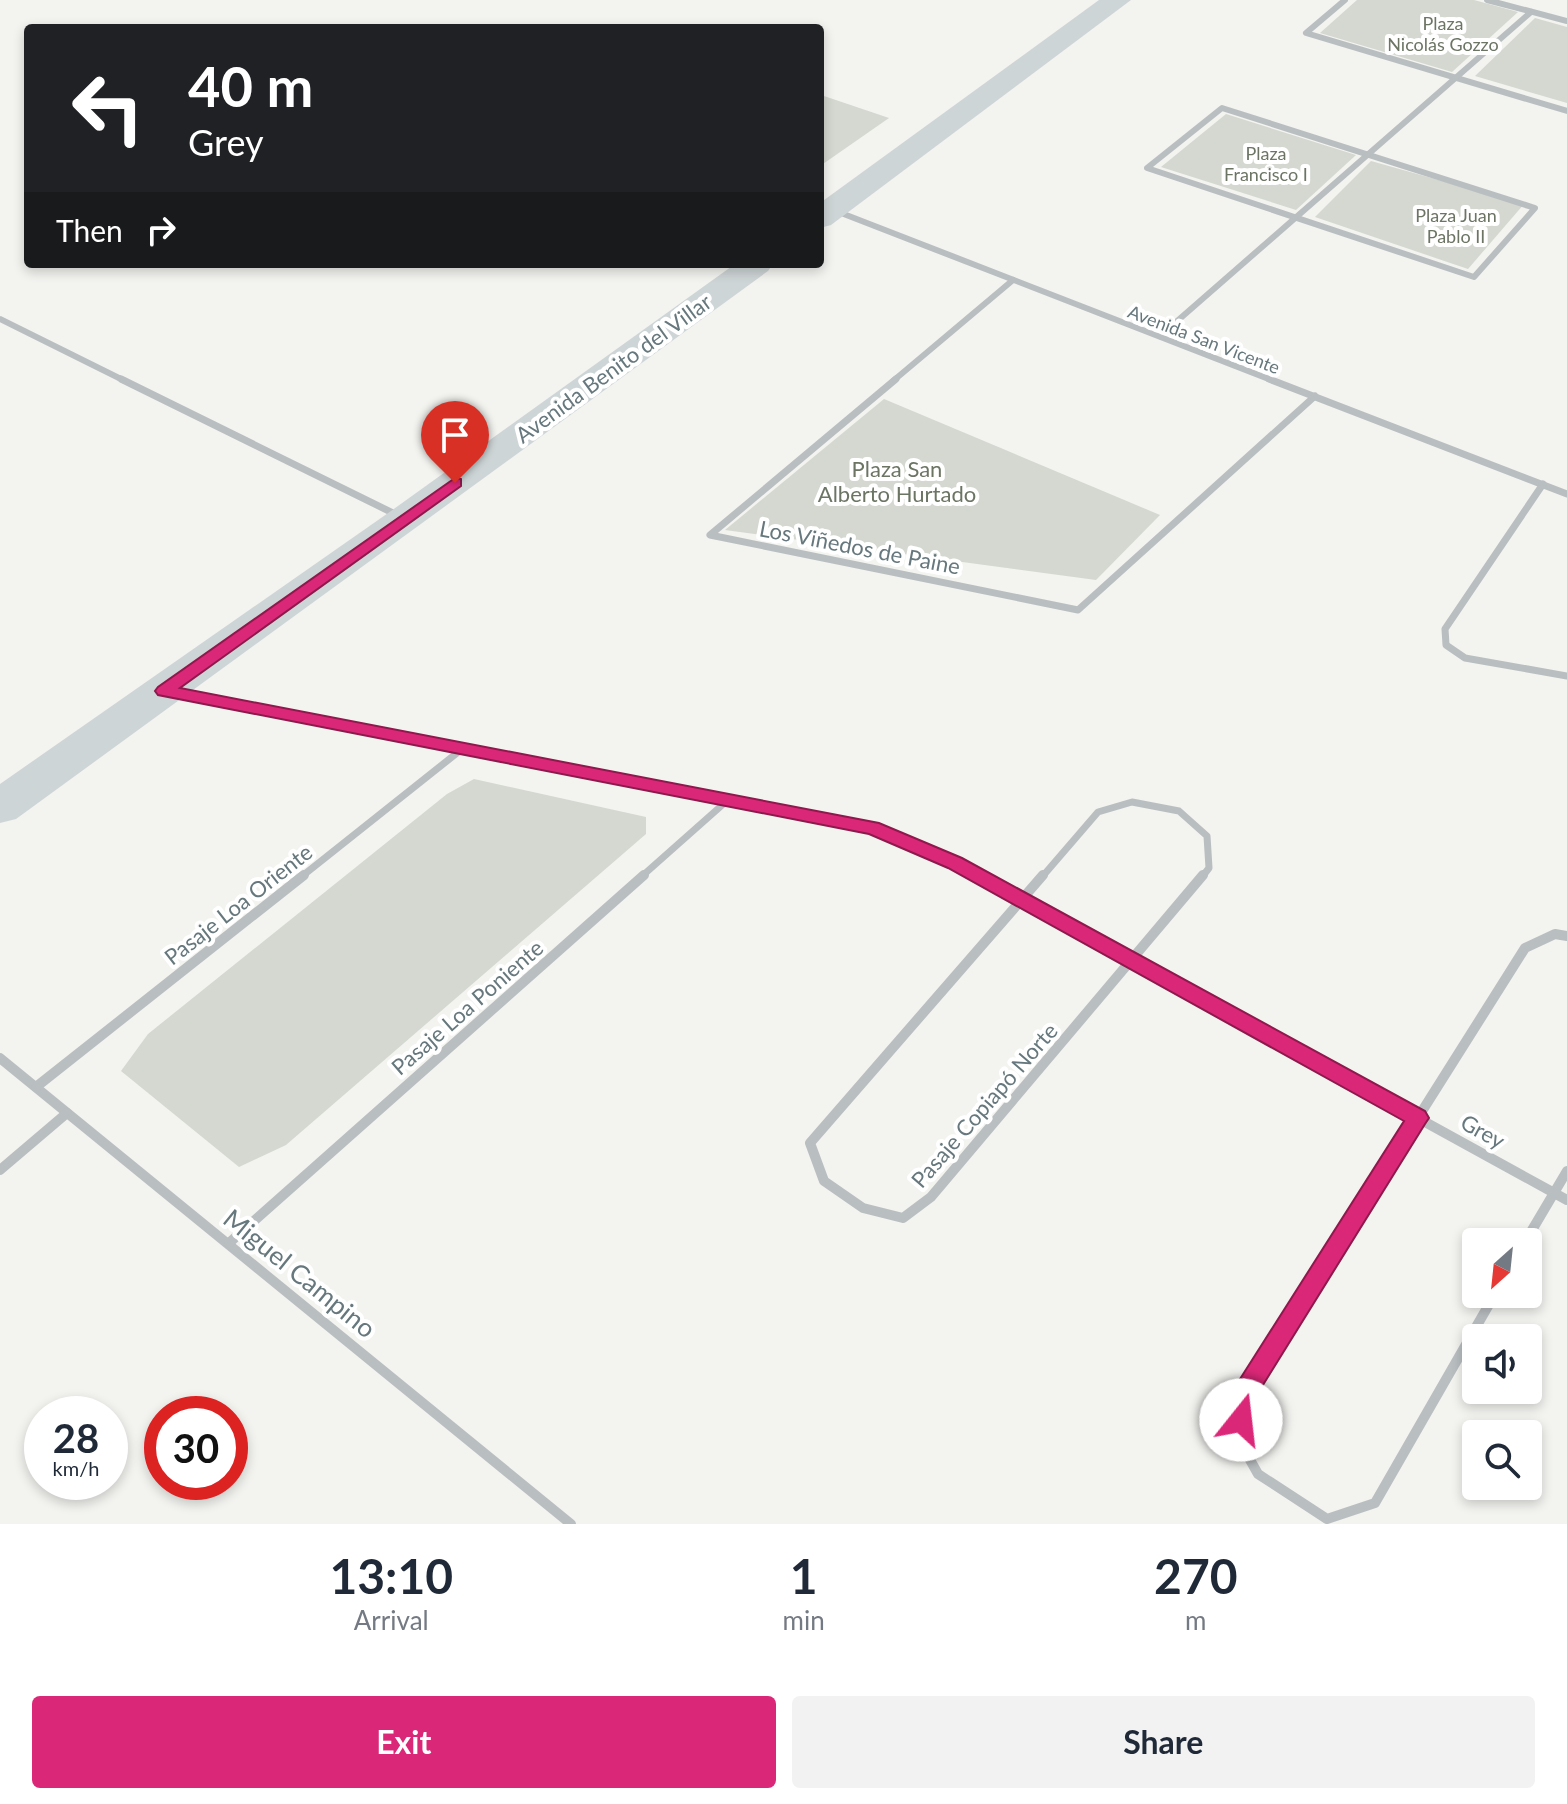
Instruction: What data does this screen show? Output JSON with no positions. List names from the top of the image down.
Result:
{
  "streets": {
    "street": [
      "Avenida San Vicente",
      "Avenida Benito del Villar",
      "Los Viñedos de Paine",
      "Pasaje Loa Oriente",
      "Pasaje Loa Poniente",
      "Pasaje Copiapó Norte",
      "Grey",
      "Miguel Campino"
    ]
  },
  "crossings": [
    ["Avenida San Vicente", "Los Viñedos de Paine"],
    ["Avenida Benito del Villar", "Grey"],
    ["Pasaje Loa Oriente", "Grey"],
    ["Pasaje Loa Oriente", "Miguel Campino"],
    ["Pasaje Loa Poniente", "Grey"],
    ["Pasaje Loa Poniente", "Miguel Campino"],
    ["Pasaje Copiapó Norte", "Grey"]
  ],
  "parks": [
    "Plaza Nicolás Gozzo",
    "Plaza Francisco I",
    "Plaza Juan Pablo II",
    "Plaza San Alberto Hurtado"
  ],
  "north": "bottom left",
  "page": {
    "turn": ["40 m", "Grey"],
    "then": "Then",
    "speed": "28 km/h",
    "limit": "30",
    "eta": [
      "13:10",
      "Arrival",
      "1",
      "min",
      "270",
      "m"
    ],
    "buttons": ["Exit", "Share"]
  }
}
